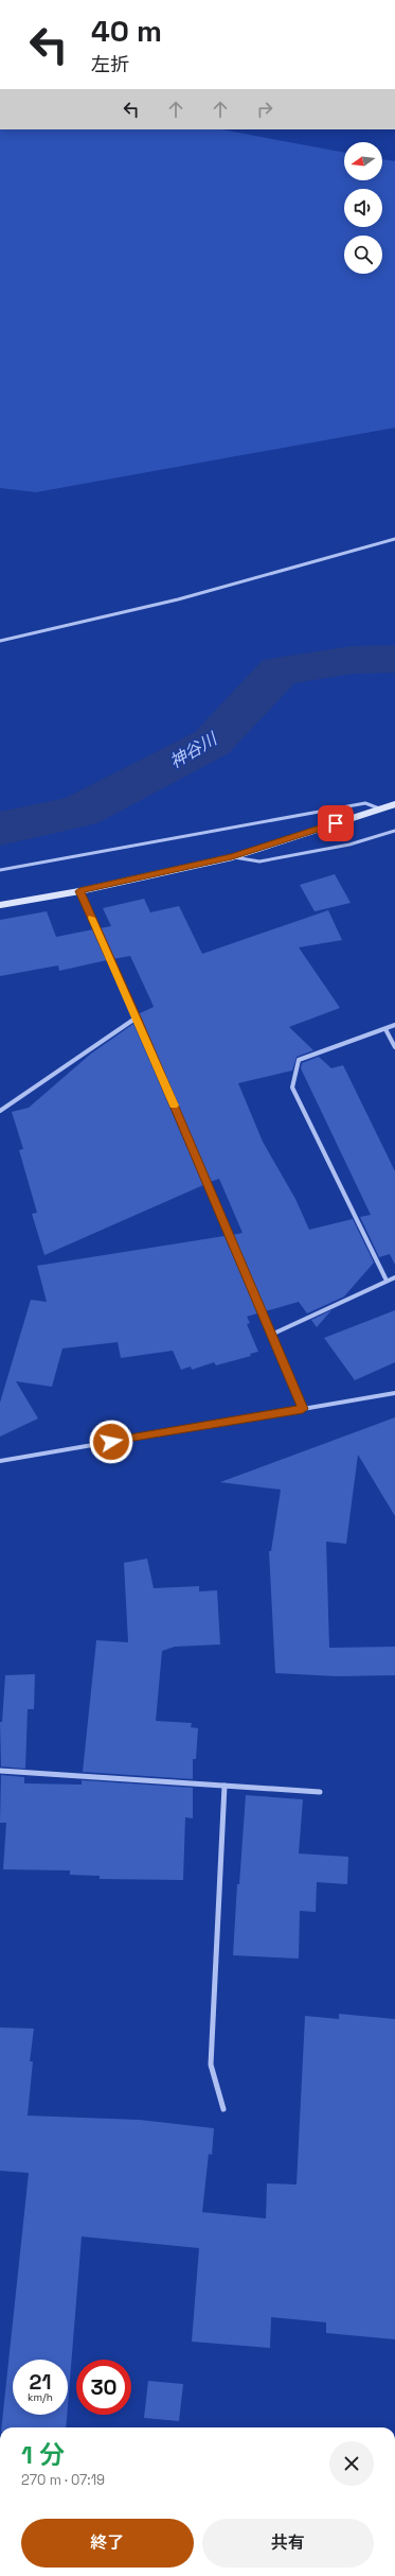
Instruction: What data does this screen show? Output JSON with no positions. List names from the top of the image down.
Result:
{
  "water": ["神谷川"],
  "north": "left",
  "page": {
    "turn": ["40 m", "左折"],
    "speed": "21 km/h",
    "limit": "30",
    "heading": ["1 分", "270 m · 07:19"],
    "buttons": ["終了", "共有"]
  }
}
